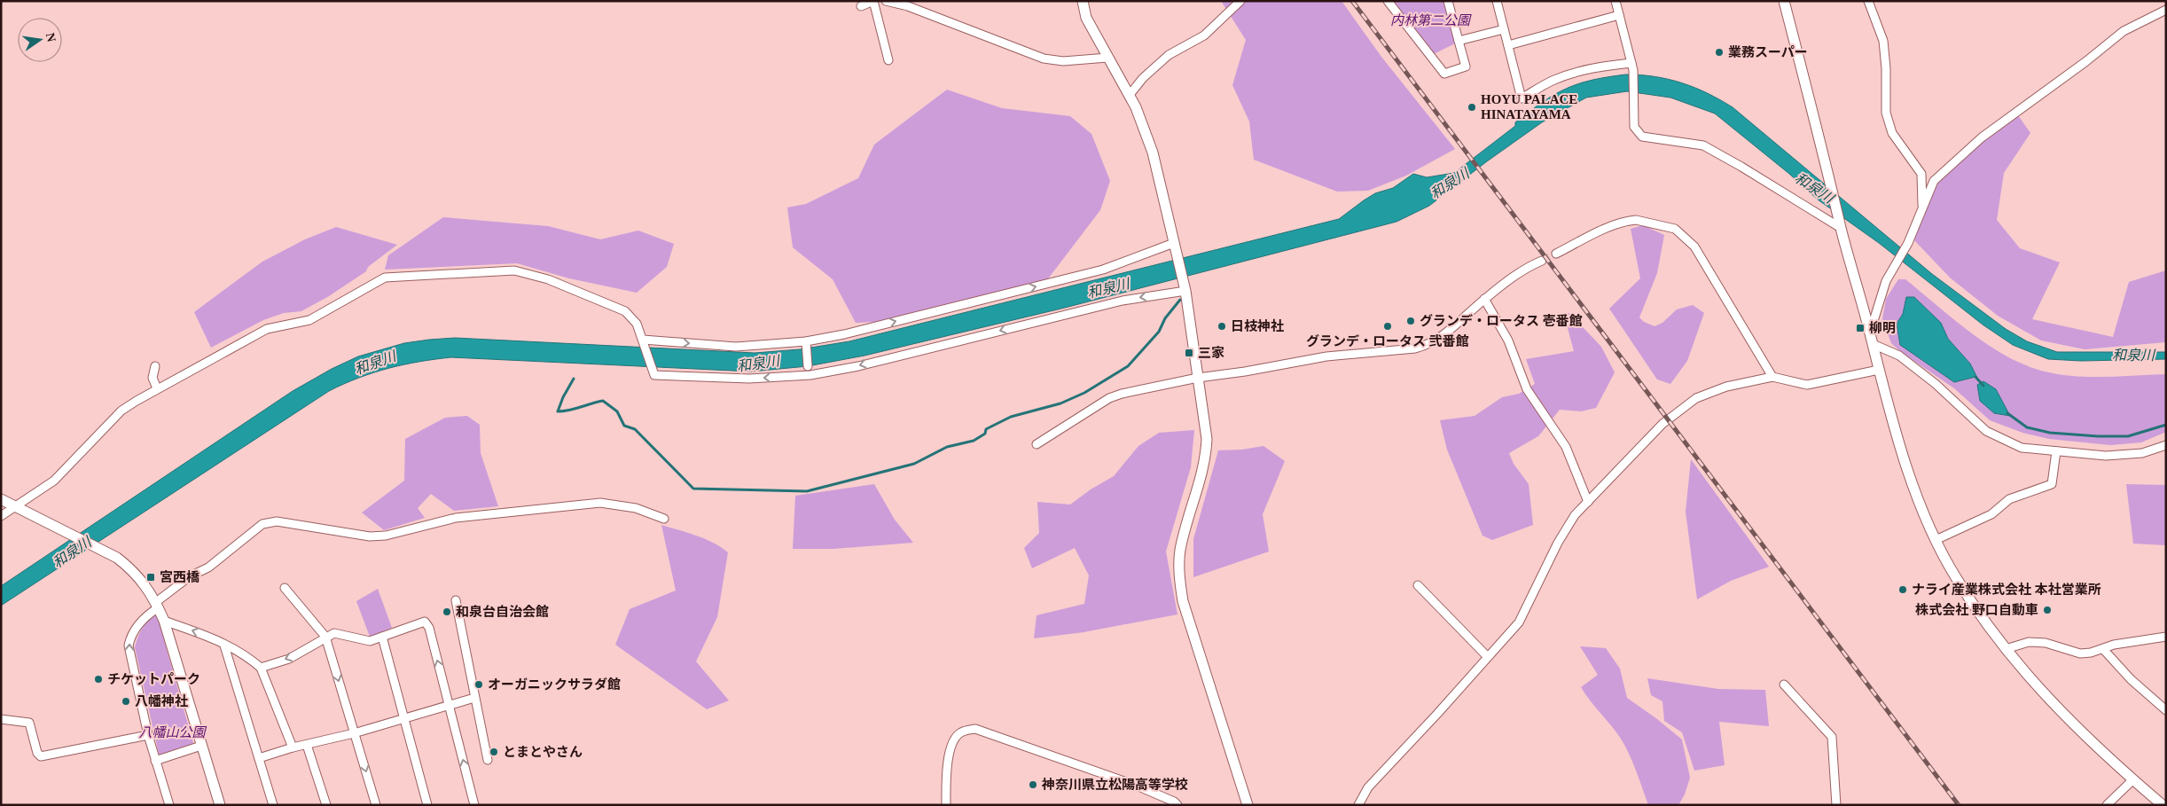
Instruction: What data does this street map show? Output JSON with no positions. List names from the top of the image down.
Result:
{
  "water": ["和泉川"],
  "parks": ["内林第二公園", "八幡山公園"],
  "places": {
    "other": [
      "業務スーパー",
      "HOYU PALACE HINATAYAMA",
      "グランデ・ロータス 壱番館",
      "日枝神社",
      "グランデ・ロータス 弐番館",
      "ナライ産業株式会社 本社営業所",
      "株式会社 野口自動車",
      "和泉台自治会館",
      "チケットパーク",
      "オーガニックサラダ館",
      "八幡神社",
      "とまとやさん",
      "神奈川県立松陽高等学校"
    ],
    "transit": ["柳明", "三家", "宮西橋"]
  },
  "north": "right"
}
